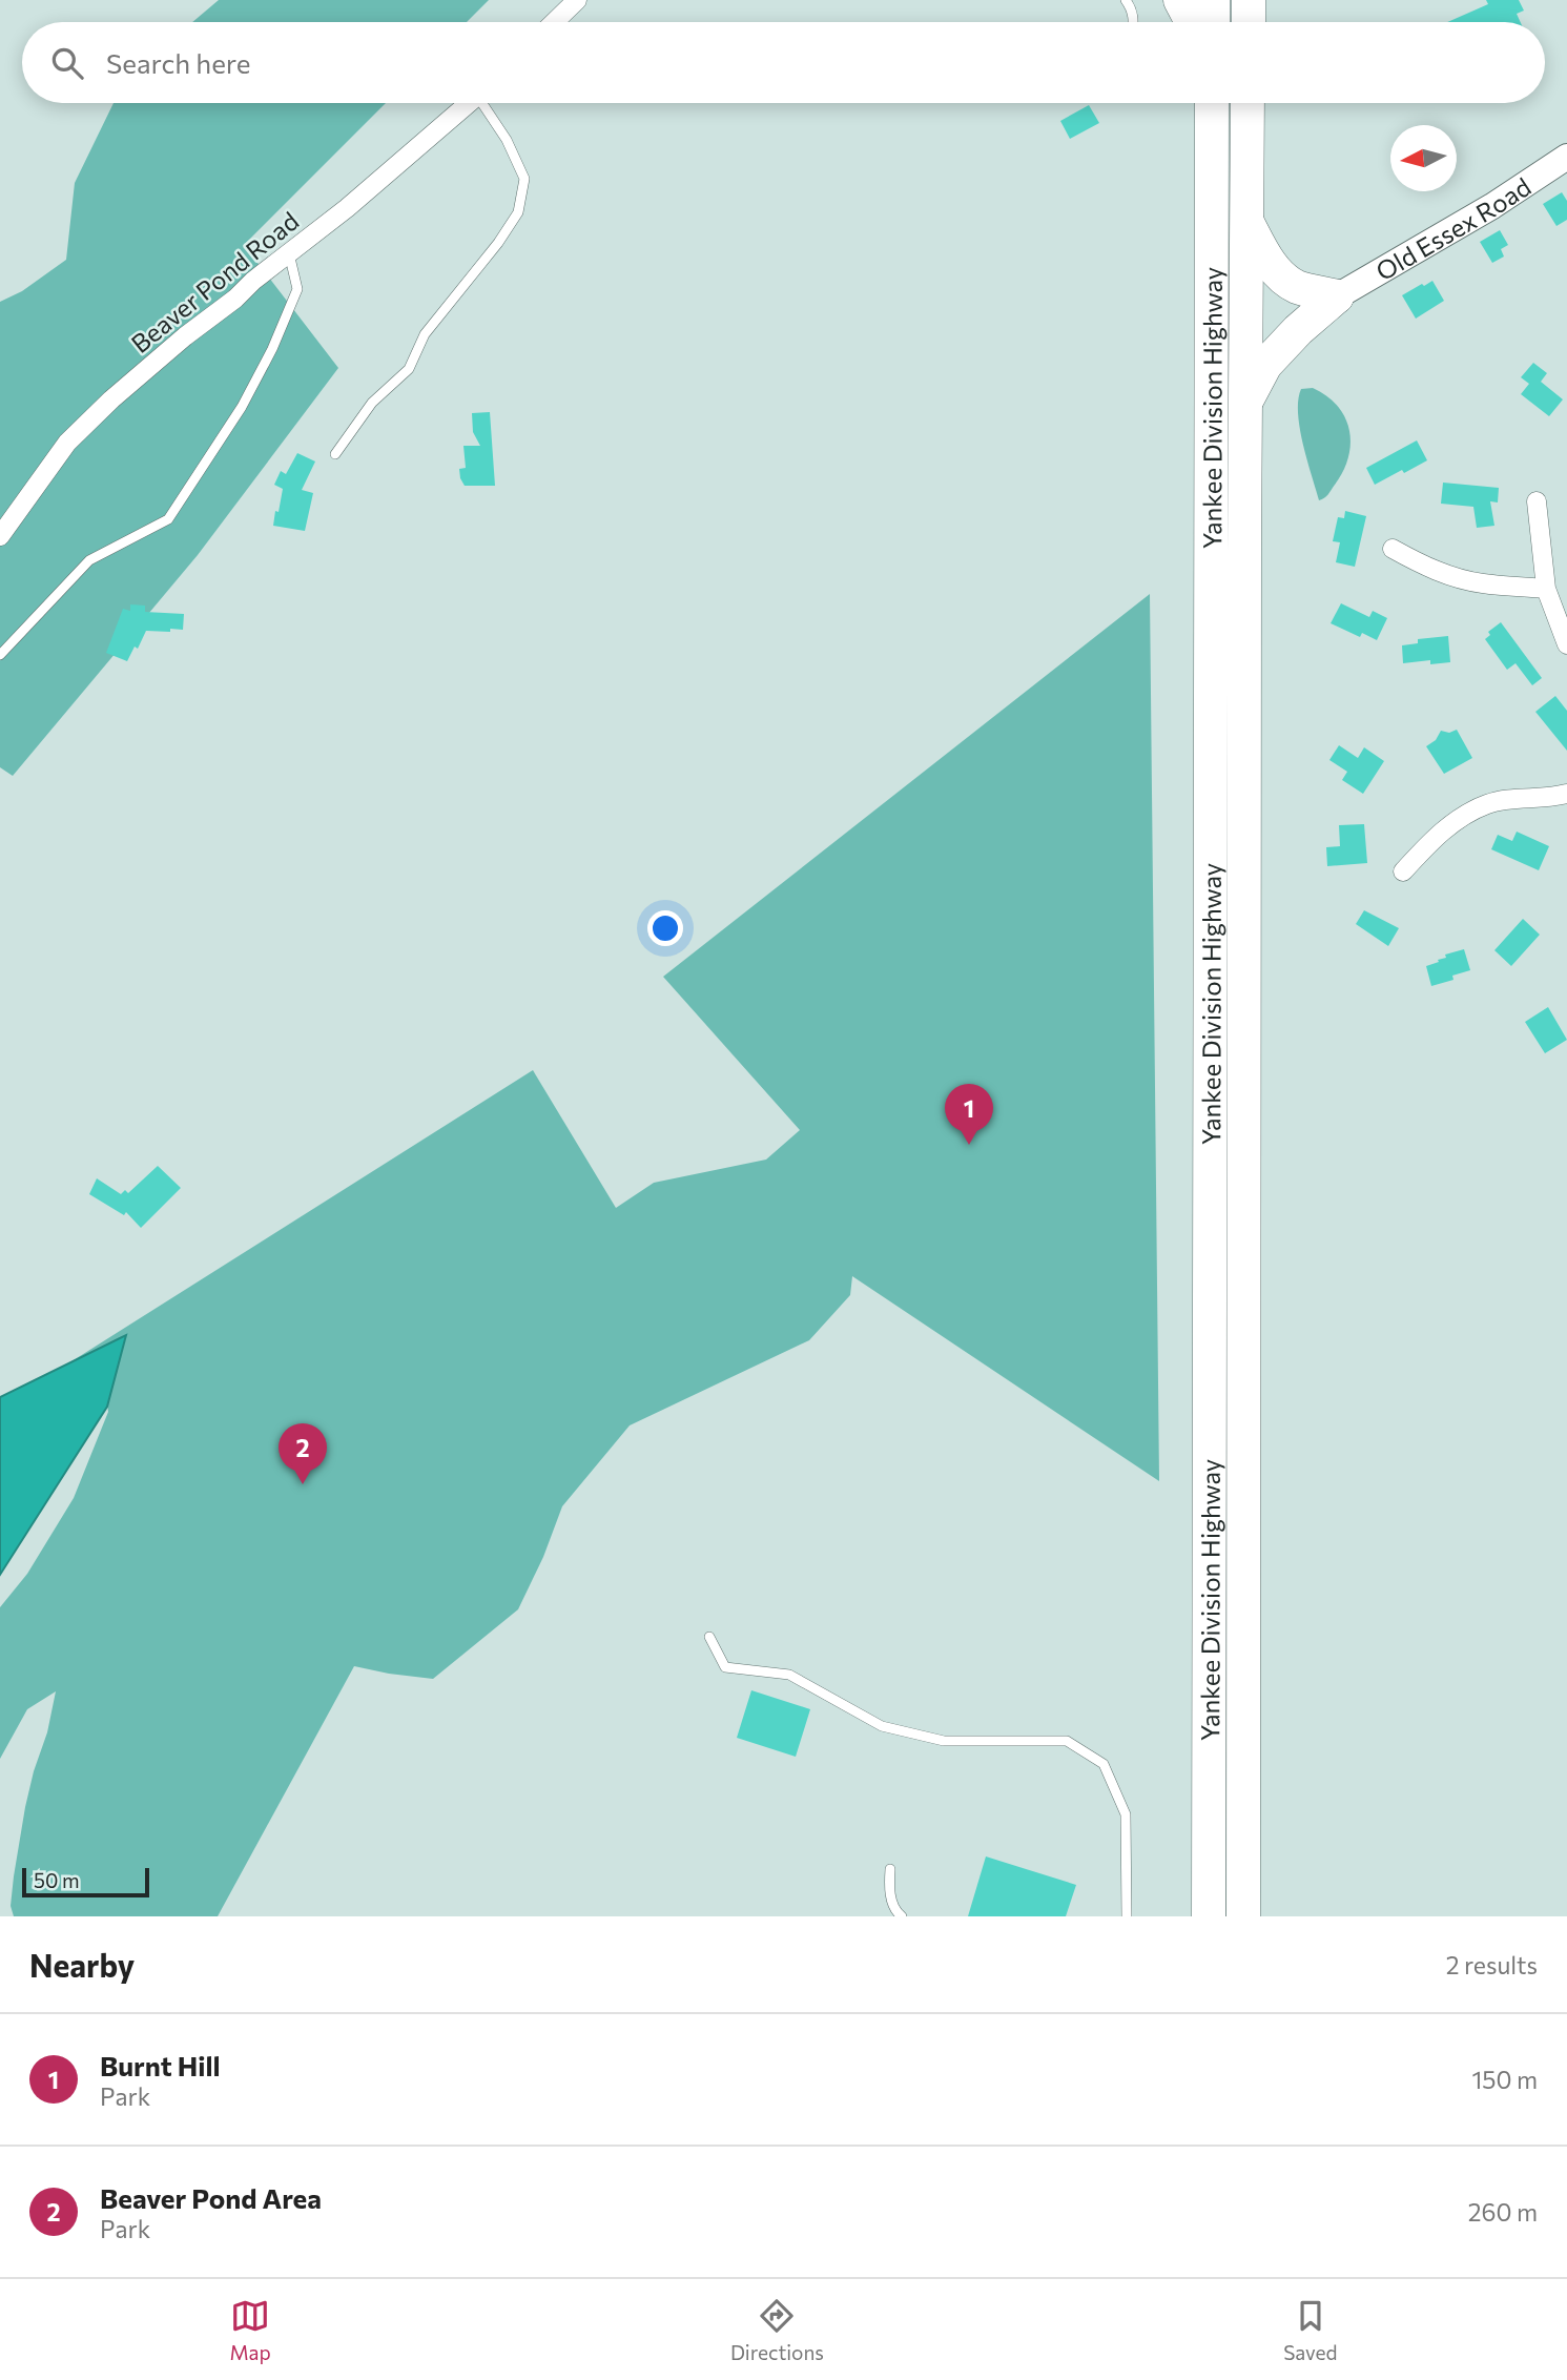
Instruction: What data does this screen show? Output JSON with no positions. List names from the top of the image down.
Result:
{
  "streets": {
    "highway": ["Yankee Division Highway"],
    "main road": ["Old Essex Road"],
    "street": ["Beaver Pond Road"]
  },
  "scale_bar": "50 m",
  "north": "left",
  "page": {
    "search": "Search here",
    "pins": ["1", "2"],
    "scale": "50 m",
    "heading": ["Nearby", "2 results"],
    "list": [
      {
        "mark": "1",
        "name": "Burnt Hill",
        "note": "Park",
        "value": "150 m"
      },
      {
        "mark": "2",
        "name": "Beaver Pond Area",
        "note": "Park",
        "value": "260 m"
      }
    ],
    "nav": ["Map", "Directions", "Saved"]
  }
}
